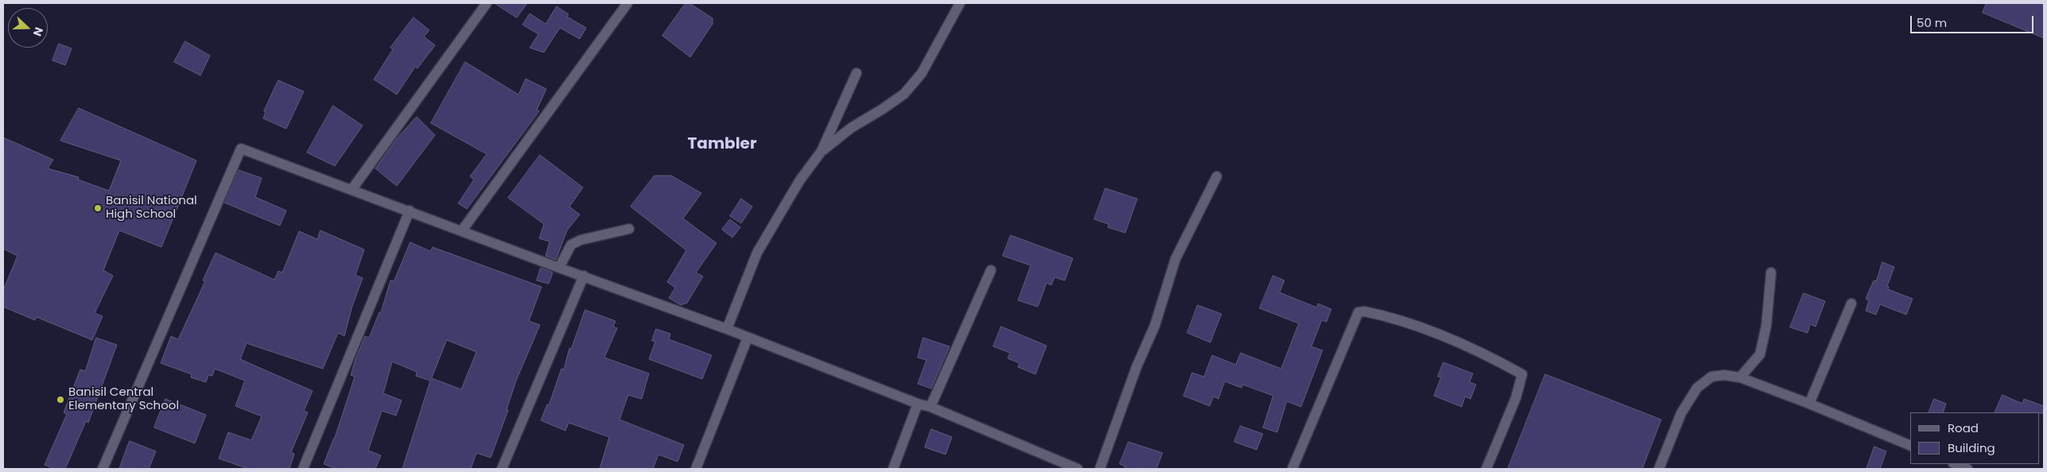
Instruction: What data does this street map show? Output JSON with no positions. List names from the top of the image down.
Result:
{
  "districts": ["Tambler"],
  "places": ["Banisil National High School", "Banisil Central Elementary School"],
  "legend": ["Road", "Building"],
  "scale_bar": "50 m",
  "north": "right"
}
